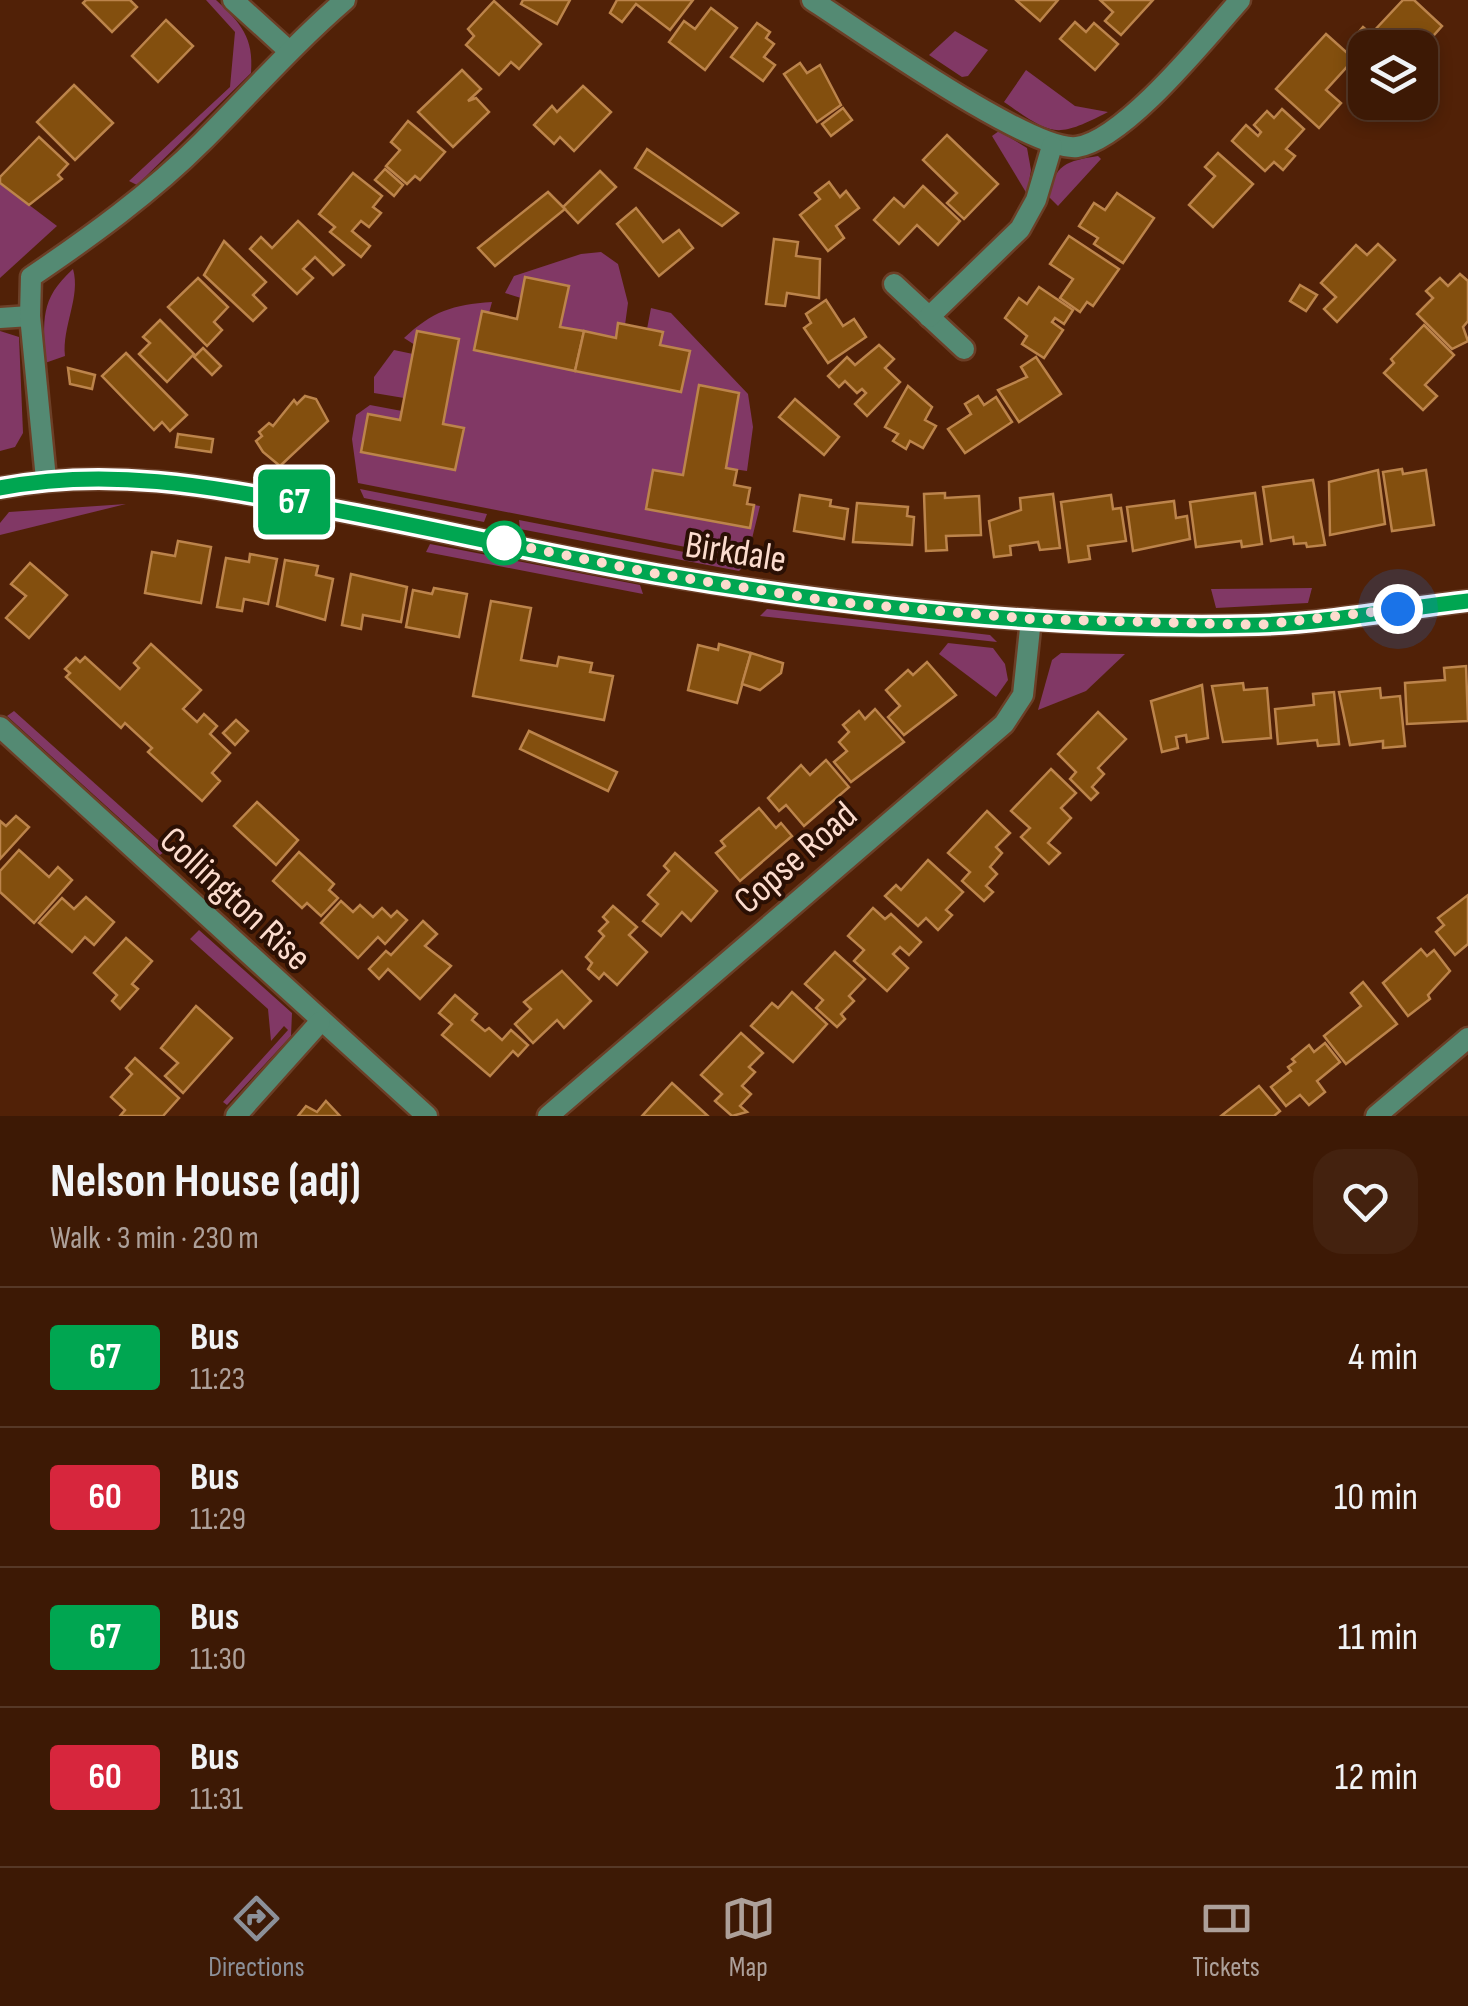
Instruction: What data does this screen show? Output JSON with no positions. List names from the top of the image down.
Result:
{
  "streets": {
    "street": ["Birkdale", "Copse Road", "Collington Rise"]
  },
  "crossings": [
    ["Birkdale", "Copse Road"]
  ],
  "lines": ["bus line 67"],
  "page": {
    "on_map": "67",
    "heading": ["Nelson House (adj)", "Walk · 3 min · 230 m"],
    "list": [
      {
        "mark": "67",
        "name": "Bus",
        "note": "11:23",
        "value": "4 min"
      },
      {
        "mark": "60",
        "name": "Bus",
        "note": "11:29",
        "value": "10 min"
      },
      {
        "mark": "67",
        "name": "Bus",
        "note": "11:30",
        "value": "11 min"
      },
      {
        "mark": "60",
        "name": "Bus",
        "note": "11:31",
        "value": "12 min"
      }
    ],
    "tabs": ["Directions", "Map", "Tickets"]
  }
}
